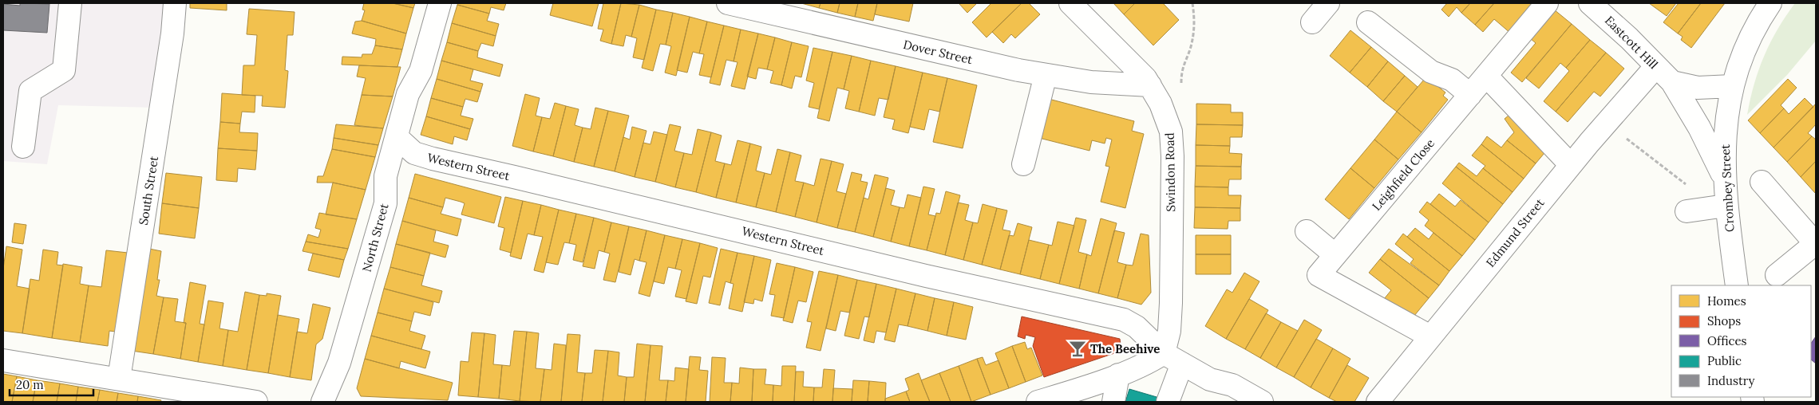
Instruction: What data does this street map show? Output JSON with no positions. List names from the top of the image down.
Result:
{
  "streets": {
    "street": [
      "Eastcott Hill",
      "Dover Street",
      "Western Street",
      "Swindon Road",
      "Leighfield Close",
      "Crombey Street",
      "South Street",
      "Edmund Street",
      "North Street"
    ]
  },
  "crossings": [
    ["Eastcott Hill", "Crombey Street"],
    ["Eastcott Hill", "Edmund Street"],
    ["Dover Street", "Swindon Road"],
    ["Western Street", "Swindon Road"],
    ["Western Street", "North Street"],
    ["Leighfield Close", "Edmund Street"]
  ],
  "places": {
    "bar": ["The Beehive"]
  },
  "legend": [
    "Homes",
    "Shops",
    "Offices",
    "Public",
    "Industry"
  ],
  "scale_bar": "20 m"
}
